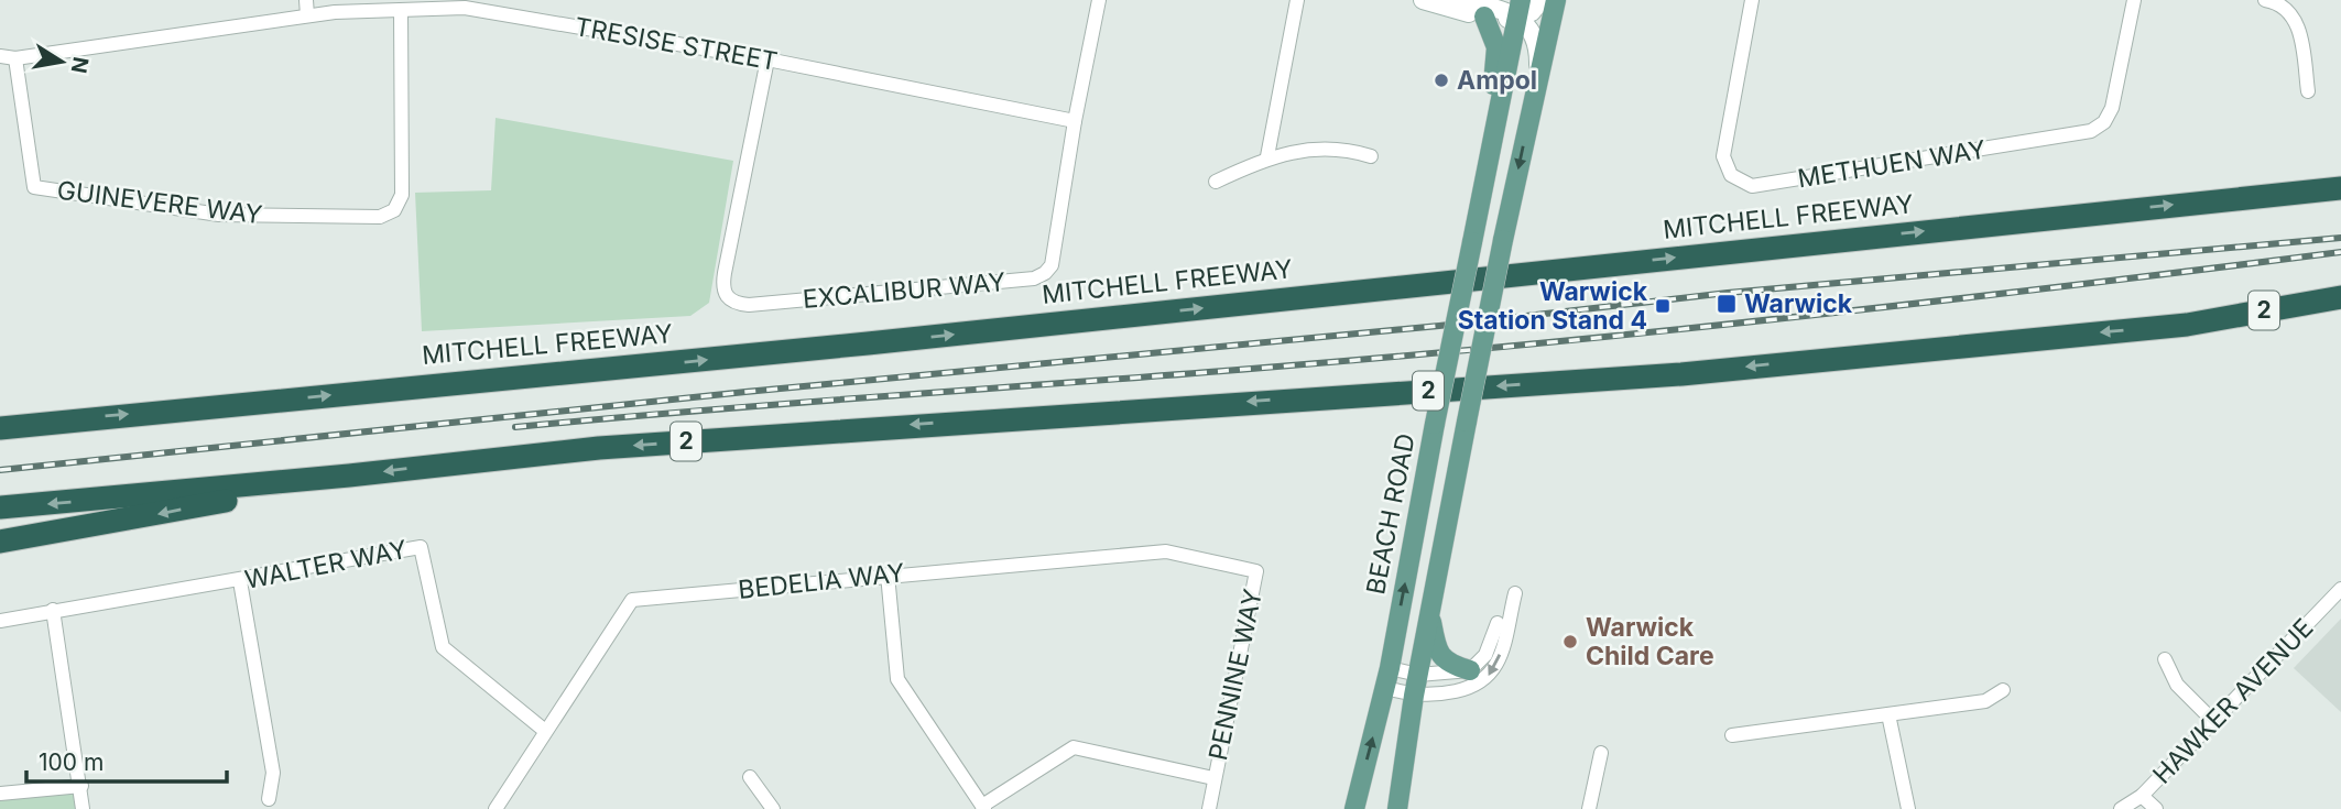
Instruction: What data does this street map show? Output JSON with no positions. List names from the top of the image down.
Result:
{
  "streets": {
    "highway": ["MITCHELL FREEWAY", "2"],
    "main road": ["BEACH ROAD"],
    "street": [
      "TRESISE STREET",
      "METHUEN WAY",
      "GUINEVERE WAY",
      "EXCALIBUR WAY",
      "WALTER WAY",
      "BEDELIA WAY",
      "PENNINE WAY",
      "HAWKER AVENUE"
    ]
  },
  "crossings": [
    ["TRESISE STREET", "GUINEVERE WAY"],
    ["TRESISE STREET", "EXCALIBUR WAY"],
    ["WALTER WAY", "BEDELIA WAY"],
    ["BEDELIA WAY", "PENNINE WAY"]
  ],
  "places": {
    "other": ["Ampol", "Warwick Child Care"],
    "transit": ["Warwick", "Warwick Station Stand 4"]
  },
  "scale_bar": "100 m",
  "north": "right"
}
